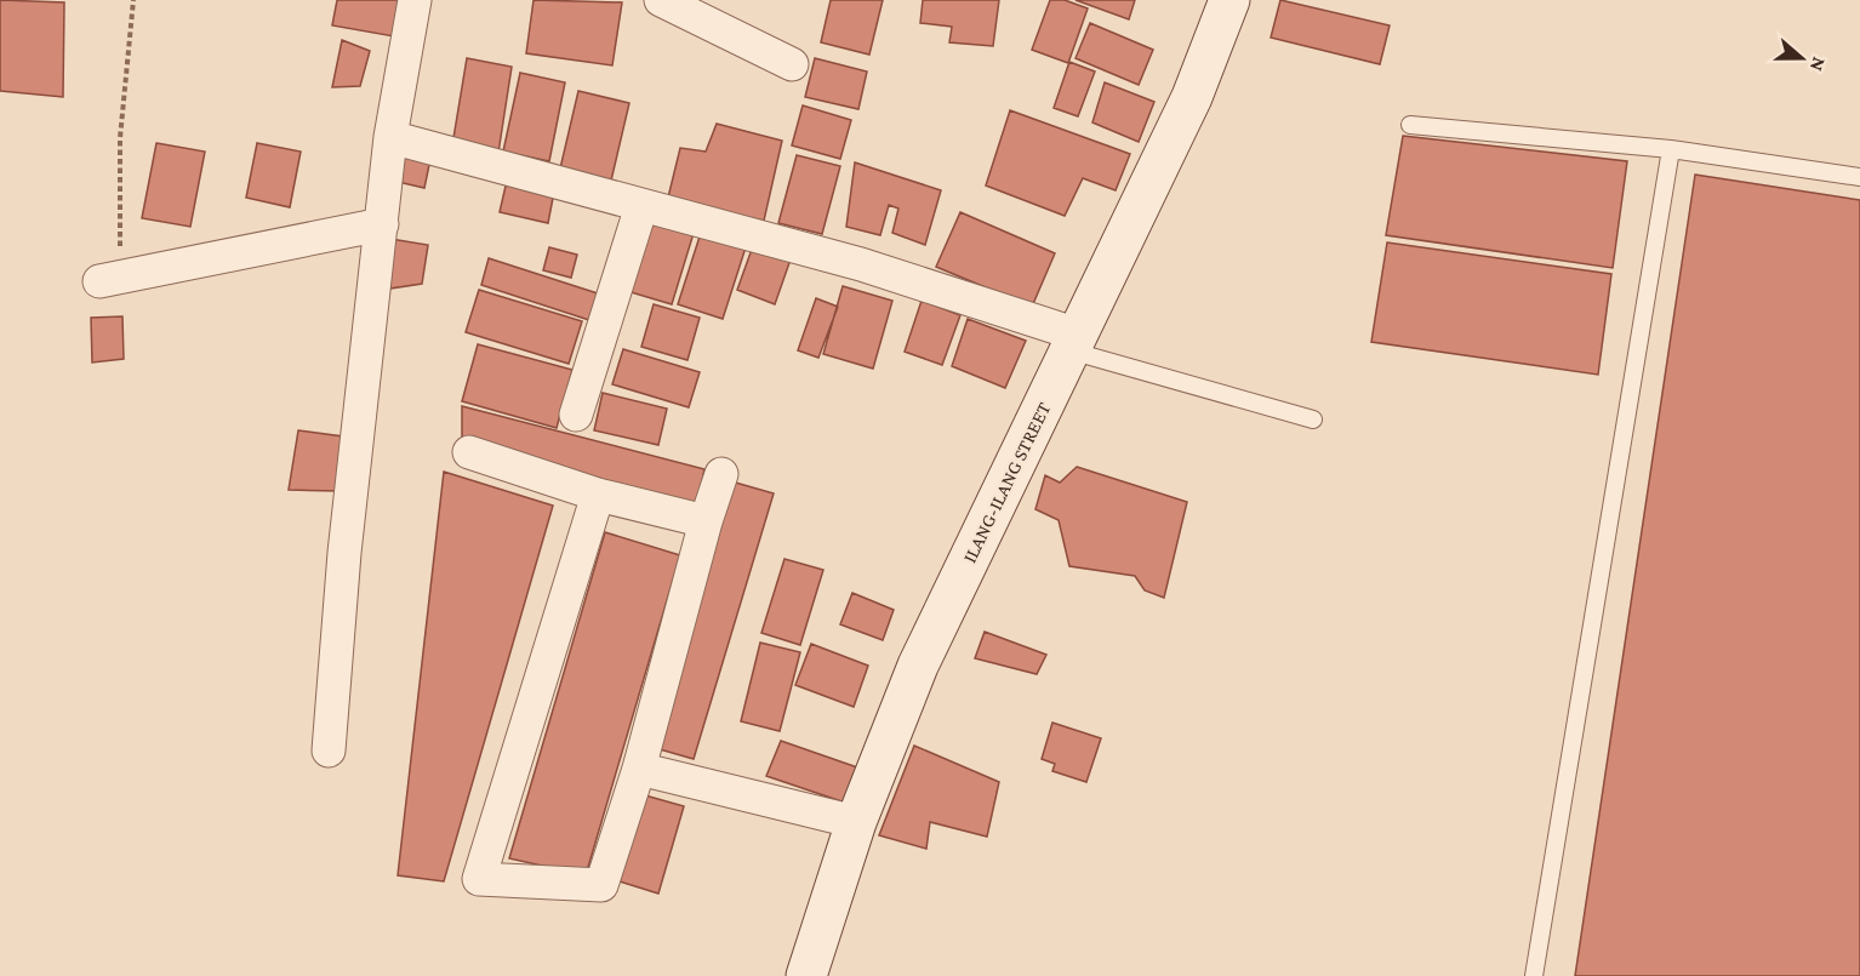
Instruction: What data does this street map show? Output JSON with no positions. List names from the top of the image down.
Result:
{
  "streets": {
    "street": ["ILANG-ILANG STREET"]
  },
  "north": "right"
}
